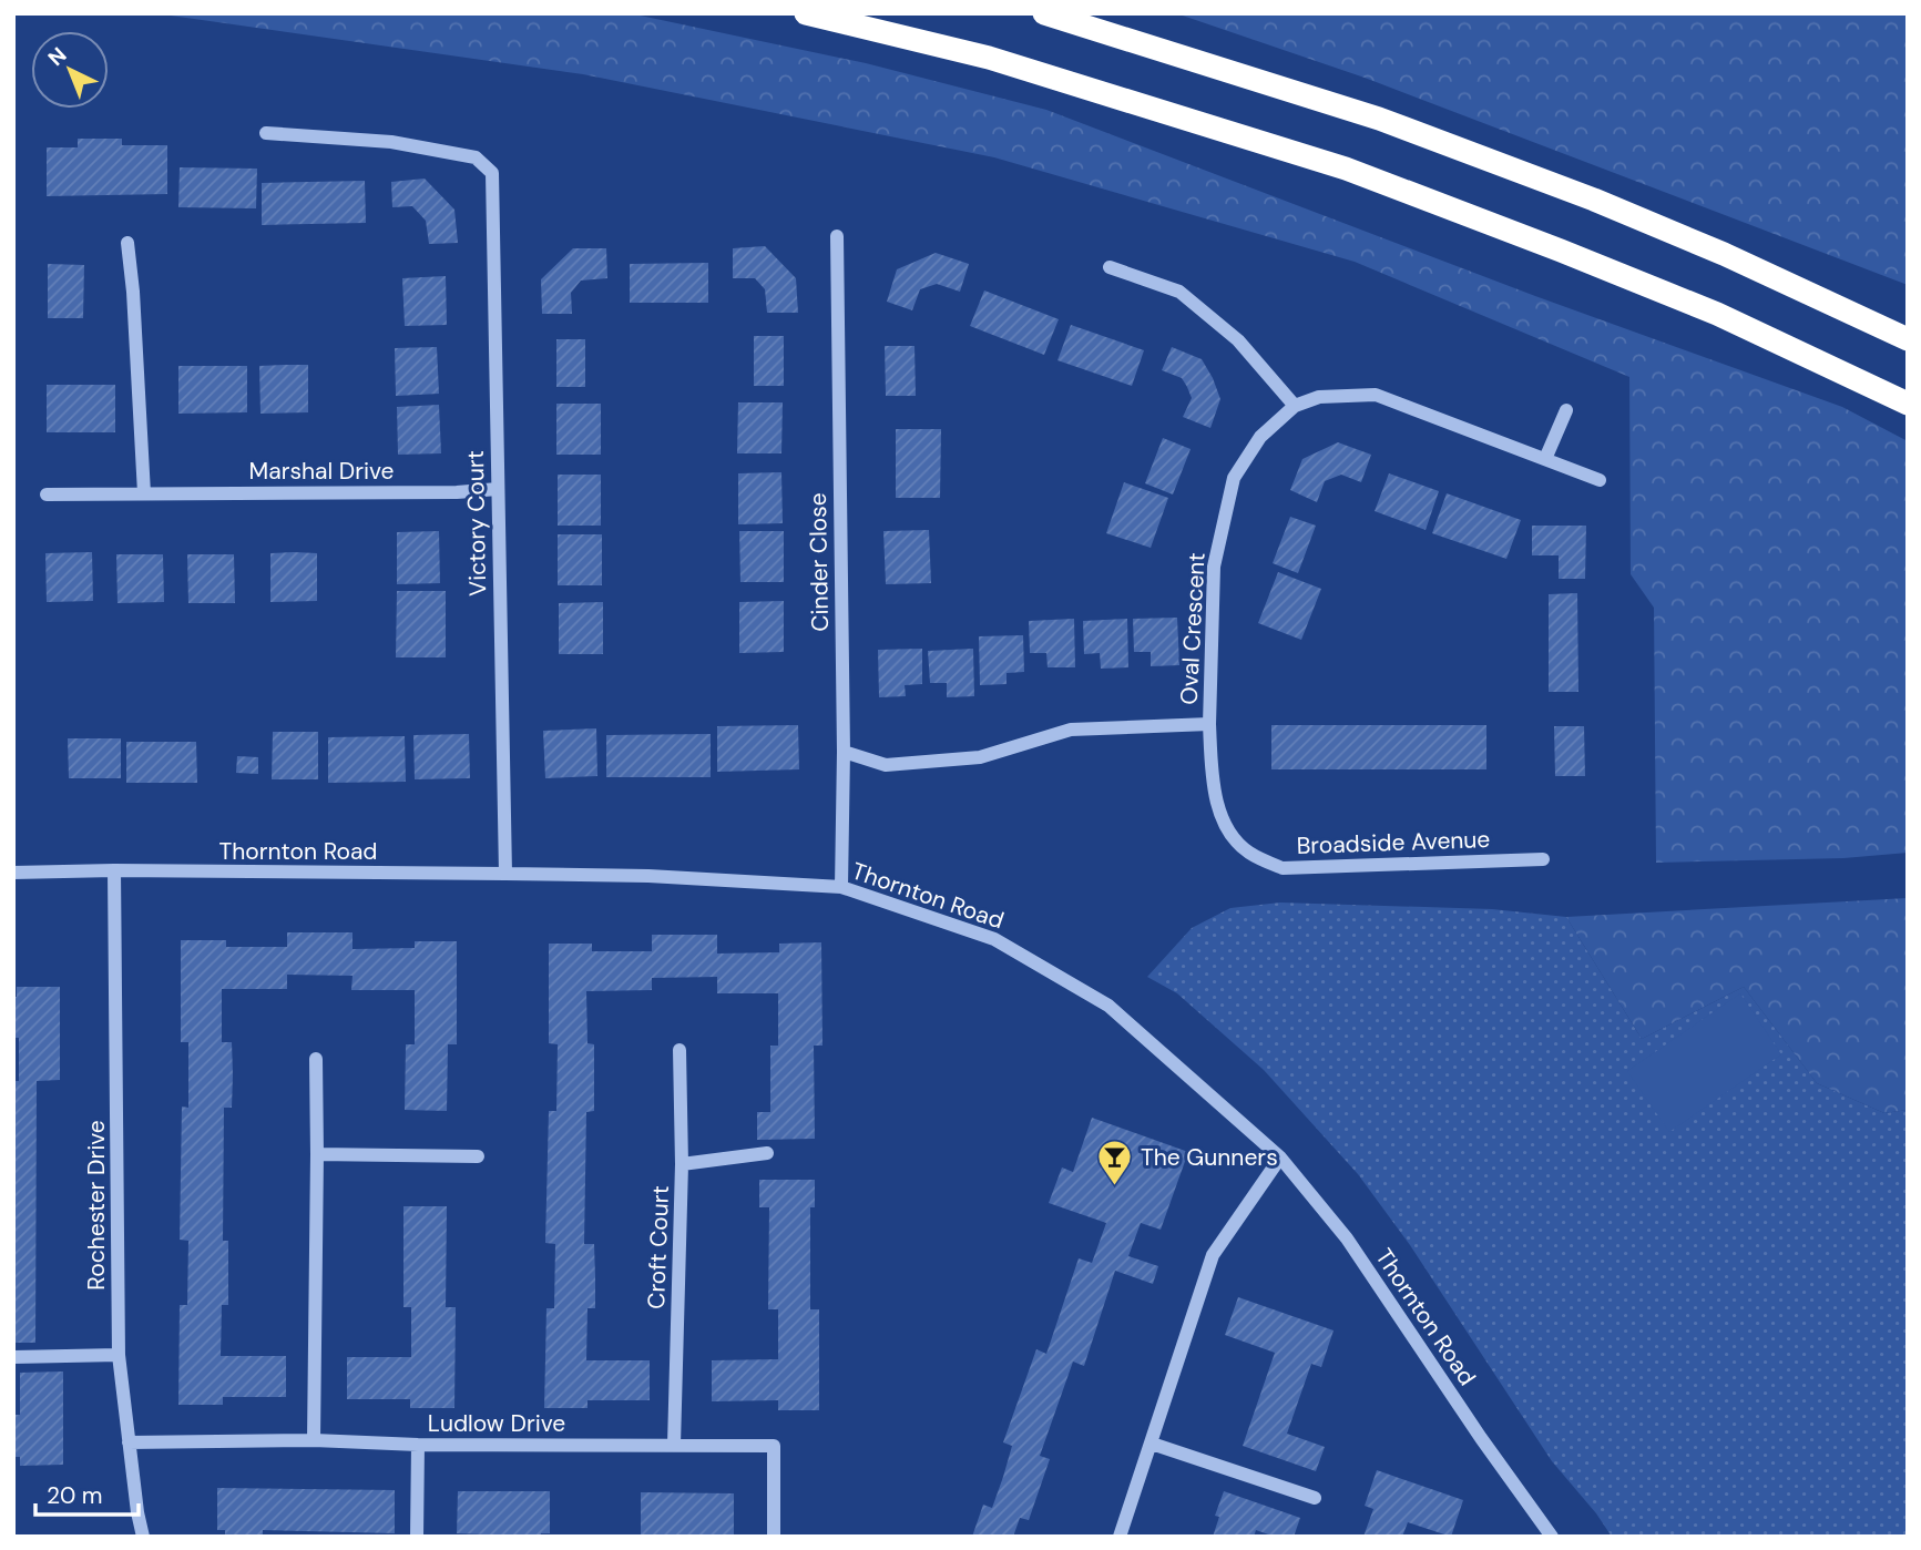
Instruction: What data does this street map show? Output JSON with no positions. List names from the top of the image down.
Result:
{
  "streets": {
    "street": [
      "Marshal Drive",
      "Victory Court",
      "Cinder Close",
      "Oval Crescent",
      "Broadside Avenue",
      "Thornton Road",
      "Rochester Drive",
      "Croft Court",
      "Ludlow Drive"
    ]
  },
  "crossings": [
    ["Marshal Drive", "Victory Court"],
    ["Victory Court", "Thornton Road"],
    ["Cinder Close", "Oval Crescent"],
    ["Cinder Close", "Thornton Road"],
    ["Oval Crescent", "Broadside Avenue"],
    ["Thornton Road", "Rochester Drive"],
    ["Rochester Drive", "Ludlow Drive"],
    ["Croft Court", "Ludlow Drive"]
  ],
  "places": {
    "bar": ["The Gunners"]
  },
  "scale_bar": "20 m",
  "north": "top left"
}
